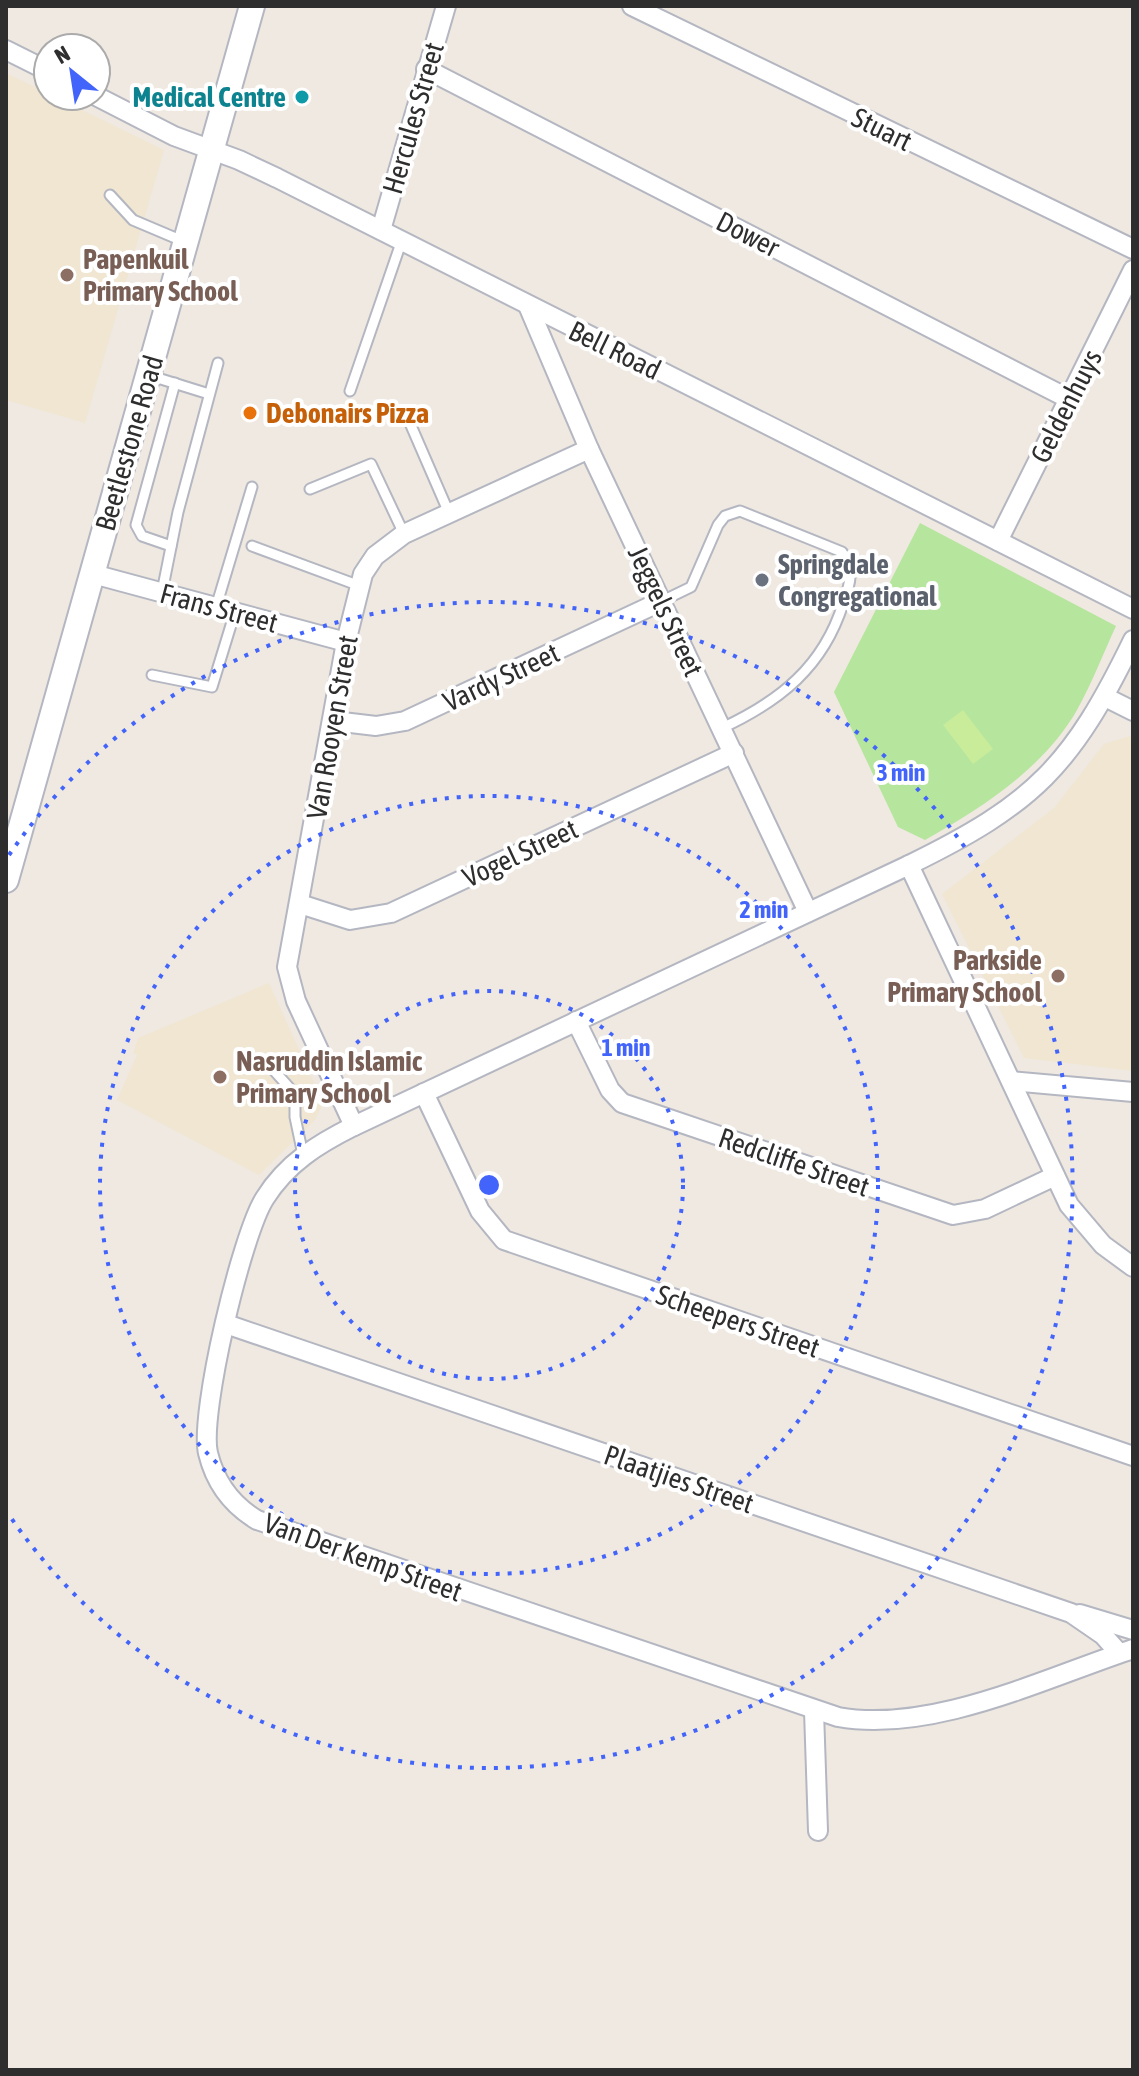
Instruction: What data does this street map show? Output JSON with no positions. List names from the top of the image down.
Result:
{
  "streets": {
    "street": [
      "Hercules Street",
      "Stuart",
      "Dower",
      "Bell Road",
      "Geldenhuys",
      "Beetlestone Road",
      "Frans Street",
      "Jeggels Street",
      "Vardy Street",
      "Van Rooyen Street",
      "Vogel Street",
      "Redcliffe Street",
      "Scheepers Street",
      "Plaatjies Street",
      "Van Der Kemp Street"
    ]
  },
  "crossings": [
    ["Hercules Street", "Dower"],
    ["Hercules Street", "Bell Road"],
    ["Dower", "Geldenhuys"],
    ["Bell Road", "Geldenhuys"],
    ["Bell Road", "Beetlestone Road"],
    ["Bell Road", "Jeggels Street"],
    ["Beetlestone Road", "Frans Street"],
    ["Frans Street", "Van Rooyen Street"],
    ["Jeggels Street", "Vardy Street"],
    ["Jeggels Street", "Van Rooyen Street"],
    ["Jeggels Street", "Vogel Street"],
    ["Jeggels Street", "Van Der Kemp Street"],
    ["Vardy Street", "Van Rooyen Street"],
    ["Van Rooyen Street", "Vogel Street"],
    ["Van Rooyen Street", "Van Der Kemp Street"],
    ["Redcliffe Street", "Van Der Kemp Street"],
    ["Scheepers Street", "Van Der Kemp Street"],
    ["Plaatjies Street", "Van Der Kemp Street"]
  ],
  "places": [
    "Medical Centre",
    "Papenkuil Primary School",
    "Debonairs Pizza",
    "Springdale Congregational",
    "Parkside Primary School",
    "Nasruddin Islamic Primary School"
  ],
  "north": "top left",
  "rings": ["3 min", "2 min", "1 min"]
}
